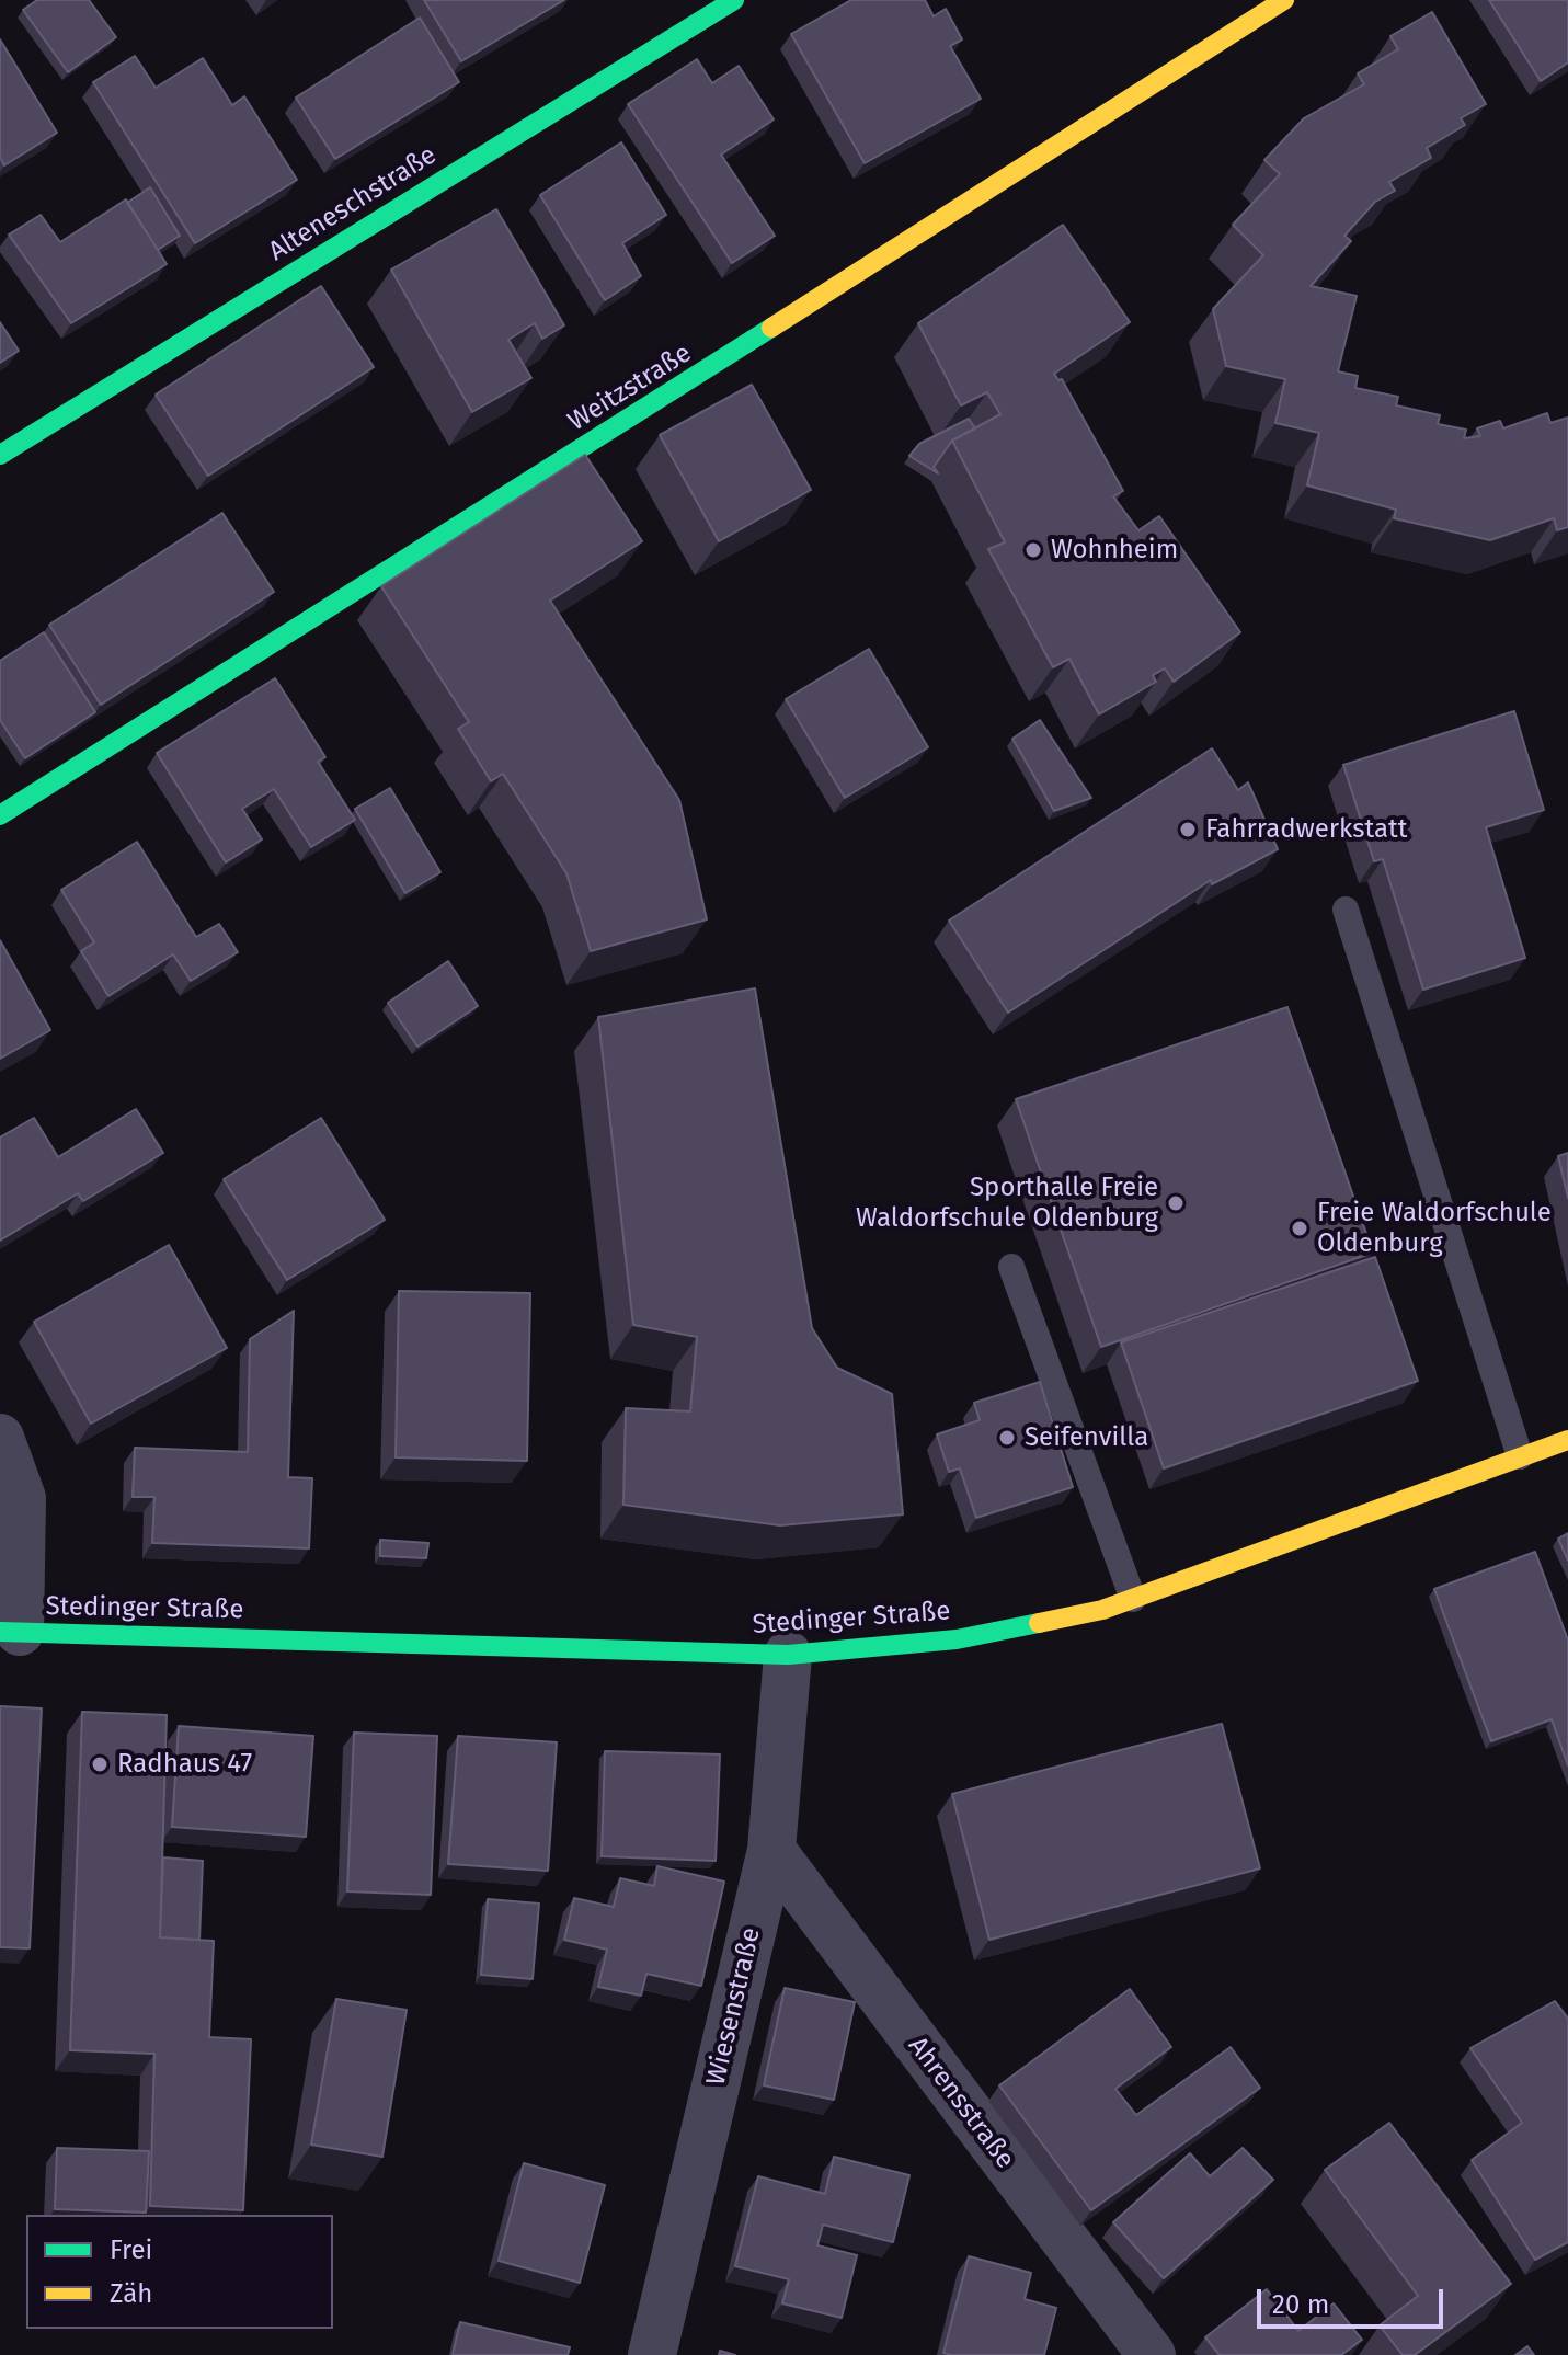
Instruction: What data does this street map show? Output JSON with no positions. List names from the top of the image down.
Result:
{
  "streets": {
    "street": [
      "Alteneschstraße",
      "Weitzstraße",
      "Stedinger Straße",
      "Wiesenstraße",
      "Ahrensstraße"
    ]
  },
  "crossings": [
    ["Stedinger Straße", "Wiesenstraße"],
    ["Wiesenstraße", "Ahrensstraße"]
  ],
  "places": [
    "Wohnheim",
    "Fahrradwerkstatt",
    "Sporthalle Freie Waldorfschule Oldenburg",
    "Freie Waldorfschule Oldenburg",
    "Seifenvilla",
    "Radhaus 47"
  ],
  "legend": ["Frei", "Zäh"],
  "scale_bar": "20 m"
}
